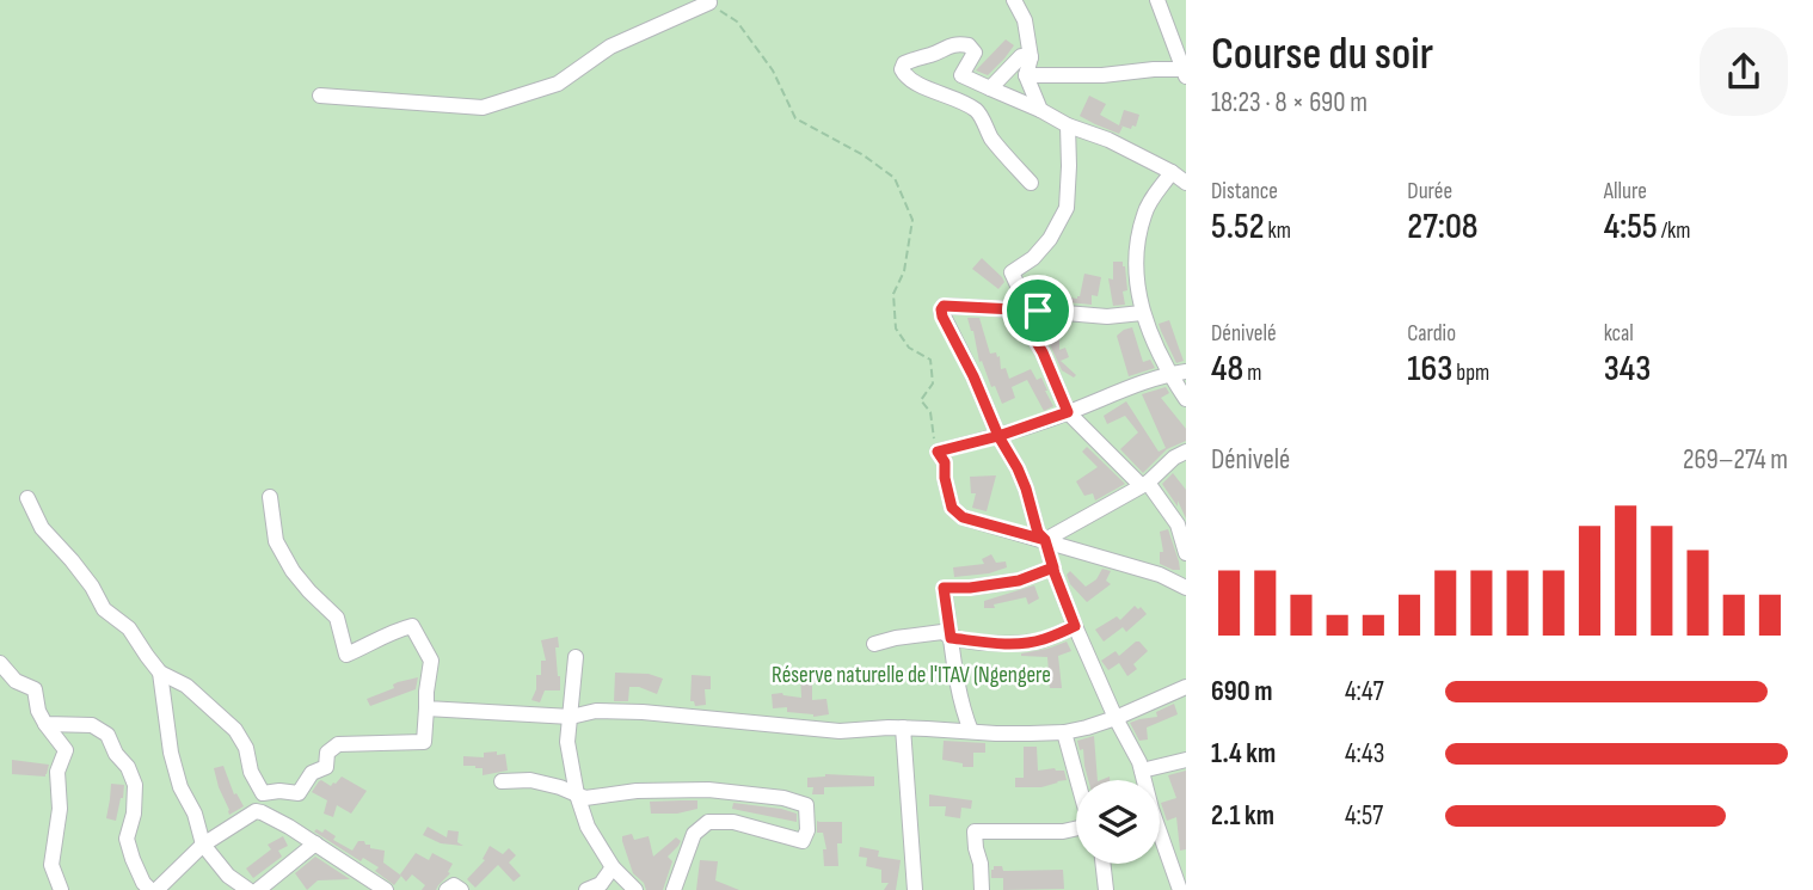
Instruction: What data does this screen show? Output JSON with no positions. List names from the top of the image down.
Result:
{
  "parks": ["Réserve naturelle de l'ITAV (Ngengere"],
  "page": {
    "heading": ["Course du soir", "18:23 · 8 × 690 m"],
    "stats": [
      ["Distance", "5.52 km"],
      ["Durée", "27:08"],
      ["Allure", "4:55 /km"],
      ["Dénivelé", "48 m"],
      ["Cardio", "163 bpm"],
      ["kcal", "343"]
    ],
    "chart": ["Dénivelé", "269–274 m"],
    "list": [
      {
        "name": "690 m",
        "note": "4:47"
      },
      {
        "name": "1.4 km",
        "note": "4:43"
      },
      {
        "name": "2.1 km",
        "note": "4:57"
      }
    ]
  }
}
